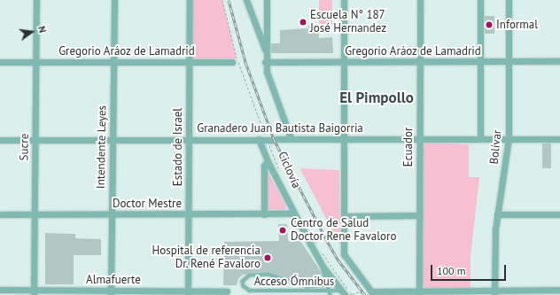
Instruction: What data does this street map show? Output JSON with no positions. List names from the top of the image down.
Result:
{
  "streets": {
    "street": [
      "Gregorio Aráoz de Lamadrid",
      "Granadero Juan Bautista Baigorria",
      "Sucre",
      "Intendente Leyes",
      "Estado de Israel",
      "Ecuador",
      "Bolívar",
      "Doctor Mestre",
      "Almafuerte"
    ],
    "lane": ["Acceso Ómnibus"],
    "path": ["Ciclovía"]
  },
  "crossings": [
    ["Gregorio Aráoz de Lamadrid", "Sucre"],
    ["Gregorio Aráoz de Lamadrid", "Intendente Leyes"],
    ["Gregorio Aráoz de Lamadrid", "Estado de Israel"],
    ["Gregorio Aráoz de Lamadrid", "Ecuador"],
    ["Gregorio Aráoz de Lamadrid", "Bolívar"],
    ["Granadero Juan Bautista Baigorria", "Sucre"],
    ["Granadero Juan Bautista Baigorria", "Intendente Leyes"],
    ["Granadero Juan Bautista Baigorria", "Estado de Israel"],
    ["Granadero Juan Bautista Baigorria", "Ecuador"],
    ["Granadero Juan Bautista Baigorria", "Bolívar"],
    ["Granadero Juan Bautista Baigorria", "Ciclovía"],
    ["Sucre", "Doctor Mestre"],
    ["Sucre", "Almafuerte"],
    ["Intendente Leyes", "Doctor Mestre"],
    ["Intendente Leyes", "Almafuerte"],
    ["Estado de Israel", "Doctor Mestre"],
    ["Estado de Israel", "Almafuerte"]
  ],
  "districts": ["El Pimpollo"],
  "places": [
    "Escuela N° 187 José Hernandez",
    "Informal",
    "Centro de Salud Doctor Rene Favaloro",
    "Hospital de referencia Dr. René Favaloro"
  ],
  "scale_bar": "100 m",
  "north": "right"
}
